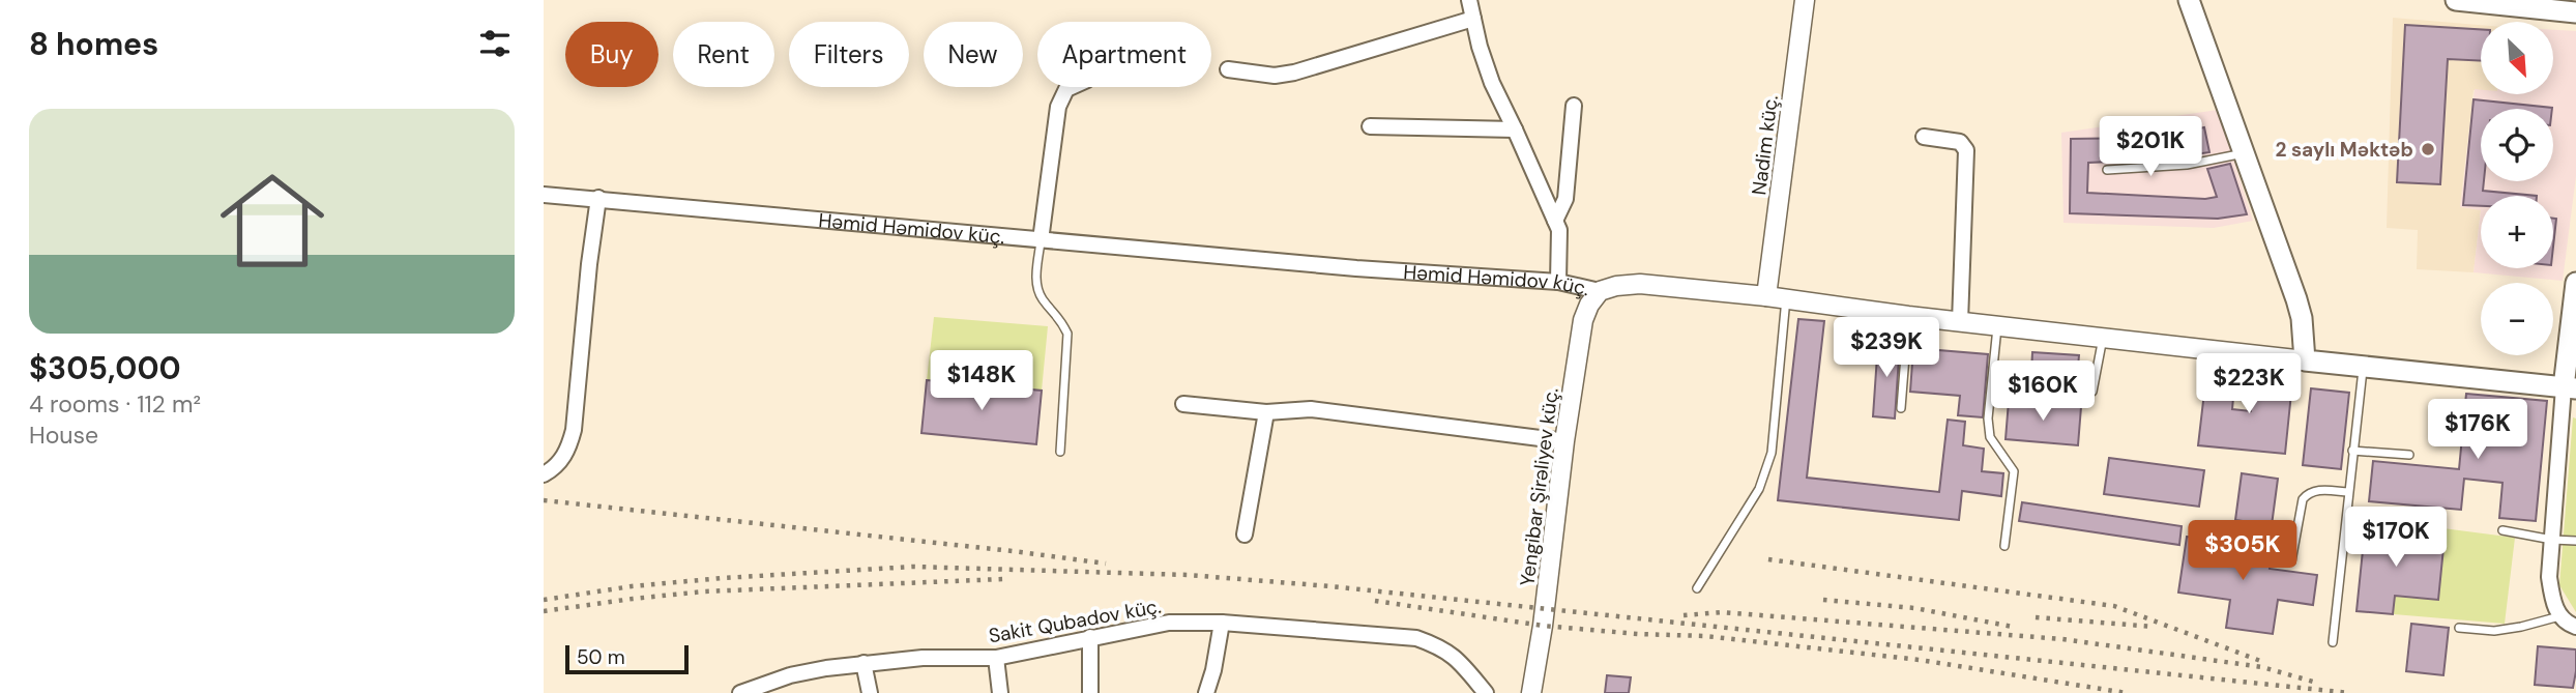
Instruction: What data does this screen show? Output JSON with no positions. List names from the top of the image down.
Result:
{
  "streets": {
    "main road": ["Həmid Həmidov küç."],
    "street": ["Nadim küç.", "Yengibar Şirəliyev küç.", "Sakit Qubadov küç."]
  },
  "crossings": [
    ["Nadim küç.", "Həmid Həmidov küç."],
    ["Həmid Həmidov küç.", "Yengibar Şirəliyev küç."]
  ],
  "places": ["2 saylı Məktəb"],
  "scale_bar": "50 m",
  "north": "bottom right",
  "page": {
    "heading": "8 homes",
    "map_buttons": ["+", "−"],
    "chip": [
      "Buy",
      "Rent",
      "Filters",
      "New",
      "Apartment"
    ],
    "list": [
      {
        "name": "$305,000",
        "note": "4 rooms · 112 m² · House"
      }
    ],
    "price": [
      "$201K",
      "$239K",
      "$148K",
      "$223K",
      "$160K",
      "$176K",
      "$170K",
      "$305K"
    ],
    "scale": "50 m"
  }
}
